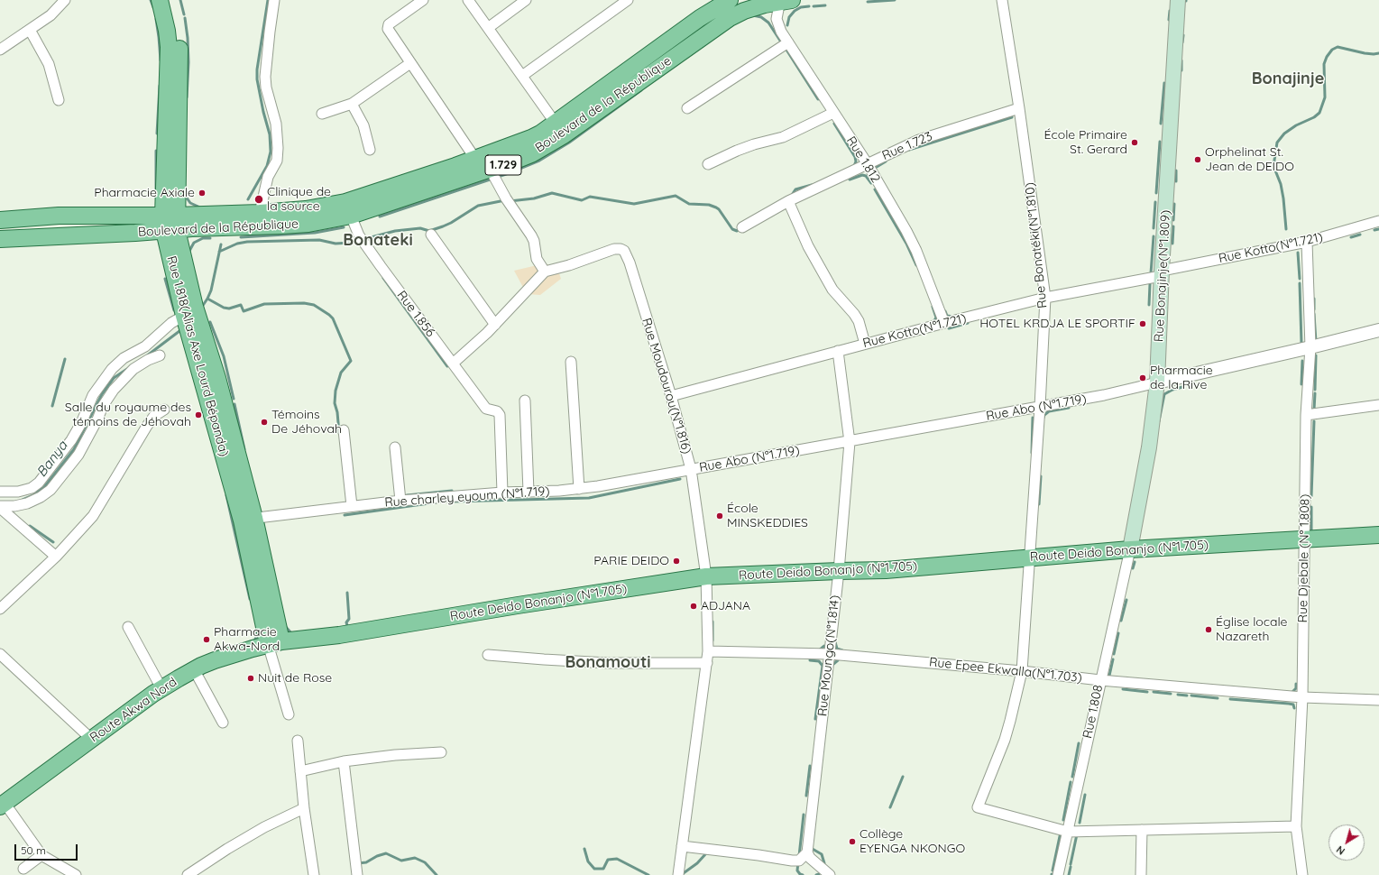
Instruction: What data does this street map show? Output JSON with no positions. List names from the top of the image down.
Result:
{
  "streets": {
    "main road": [
      "Boulevard de la République",
      "1.729",
      "Rue Bonajinje(N°1.809)",
      "Rue 1.818(Alias Axe Lourd Bépanda)",
      "Route Deido Bonanjo (N°1.705)",
      "Route Akwa Nord"
    ],
    "street": [
      "Rue 1.723",
      "Rue 1.812",
      "Rue Bonatéki(N°1.810)",
      "Rue Kotto(N°1.721)",
      "Rue 1.856",
      "Rue Moudourou(N°1.816)",
      "Rue Abo (N°1.719)",
      "Rue charley eyoum (N°1.719)",
      "Rue Djebale (N° 1.808)",
      "Rue Moungo(N°1.814)",
      "Rue Epee Ekwalla(N°1.703)",
      "Rue 1.808"
    ]
  },
  "crossings": [
    ["Boulevard de la République", "Rue 1.812"],
    ["Boulevard de la République", "Rue 1.856"],
    ["Boulevard de la République", "Rue 1.818(Alias Axe Lourd Bépanda)"],
    ["Rue 1.723", "Rue 1.812"],
    ["Rue 1.723", "Rue Bonatéki(N°1.810)"],
    ["Rue 1.812", "Rue Kotto(N°1.721)"],
    ["Rue Bonatéki(N°1.810)", "Rue Kotto(N°1.721)"],
    ["Rue Bonatéki(N°1.810)", "Rue Abo (N°1.719)"],
    ["Rue Bonatéki(N°1.810)", "Route Deido Bonanjo (N°1.705)"],
    ["Rue Bonatéki(N°1.810)", "Rue Epee Ekwalla(N°1.703)"],
    ["Rue Bonatéki(N°1.810)", "Rue 1.808"],
    ["Rue Kotto(N°1.721)", "Rue Bonajinje(N°1.809)"],
    ["Rue Kotto(N°1.721)", "Rue Moudourou(N°1.816)"],
    ["Rue Kotto(N°1.721)", "Rue Djebale (N° 1.808)"],
    ["Rue Kotto(N°1.721)", "Rue Moungo(N°1.814)"],
    ["Rue Bonajinje(N°1.809)", "Rue Abo (N°1.719)"],
    ["Rue Bonajinje(N°1.809)", "Route Deido Bonanjo (N°1.705)"],
    ["Rue Bonajinje(N°1.809)", "Rue 1.808"],
    ["Rue 1.856", "Rue charley eyoum (N°1.719)"],
    ["Rue 1.818(Alias Axe Lourd Bépanda)", "Rue charley eyoum (N°1.719)"],
    ["Rue 1.818(Alias Axe Lourd Bépanda)", "Route Deido Bonanjo (N°1.705)"],
    ["Rue 1.818(Alias Axe Lourd Bépanda)", "Route Akwa Nord"],
    ["Rue Moudourou(N°1.816)", "Rue Abo (N°1.719)"],
    ["Rue Moudourou(N°1.816)", "Rue charley eyoum (N°1.719)"],
    ["Rue Moudourou(N°1.816)", "Route Deido Bonanjo (N°1.705)"],
    ["Rue Moudourou(N°1.816)", "Rue Epee Ekwalla(N°1.703)"],
    ["Rue Abo (N°1.719)", "Rue charley eyoum (N°1.719)"],
    ["Rue Abo (N°1.719)", "Rue Djebale (N° 1.808)"],
    ["Rue Abo (N°1.719)", "Rue Moungo(N°1.814)"],
    ["Route Deido Bonanjo (N°1.705)", "Rue Djebale (N° 1.808)"],
    ["Route Deido Bonanjo (N°1.705)", "Rue Moungo(N°1.814)"],
    ["Route Deido Bonanjo (N°1.705)", "Route Akwa Nord"],
    ["Route Deido Bonanjo (N°1.705)", "Rue 1.808"],
    ["Rue Djebale (N° 1.808)", "Rue Epee Ekwalla(N°1.703)"],
    ["Rue Moungo(N°1.814)", "Rue Epee Ekwalla(N°1.703)"],
    ["Rue Epee Ekwalla(N°1.703)", "Rue 1.808"]
  ],
  "districts": ["Bonajinje", "Bonateki", "Bonamouti"],
  "water": ["Banya"],
  "places": [
    "École Primaire St. Gerard",
    "Orphelinat St. Jean de DEIDO",
    "Pharmacie Axiale",
    "Clinique de la source",
    "HOTEL KRDJA LE SPORTIF",
    "Pharmacie de la Rive",
    "Salle du royaume des témoins de Jéhovah",
    "Témoins De Jéhovah",
    "École MINSKEDDIES",
    "PARIE DEIDO",
    "ADJANA",
    "Église locale Nazareth",
    "Pharmacie Akwa-Nord",
    "Nuit de Rose",
    "Collège EYENGA NKONGO"
  ],
  "scale_bar": "50 m",
  "north": "bottom left"
}
